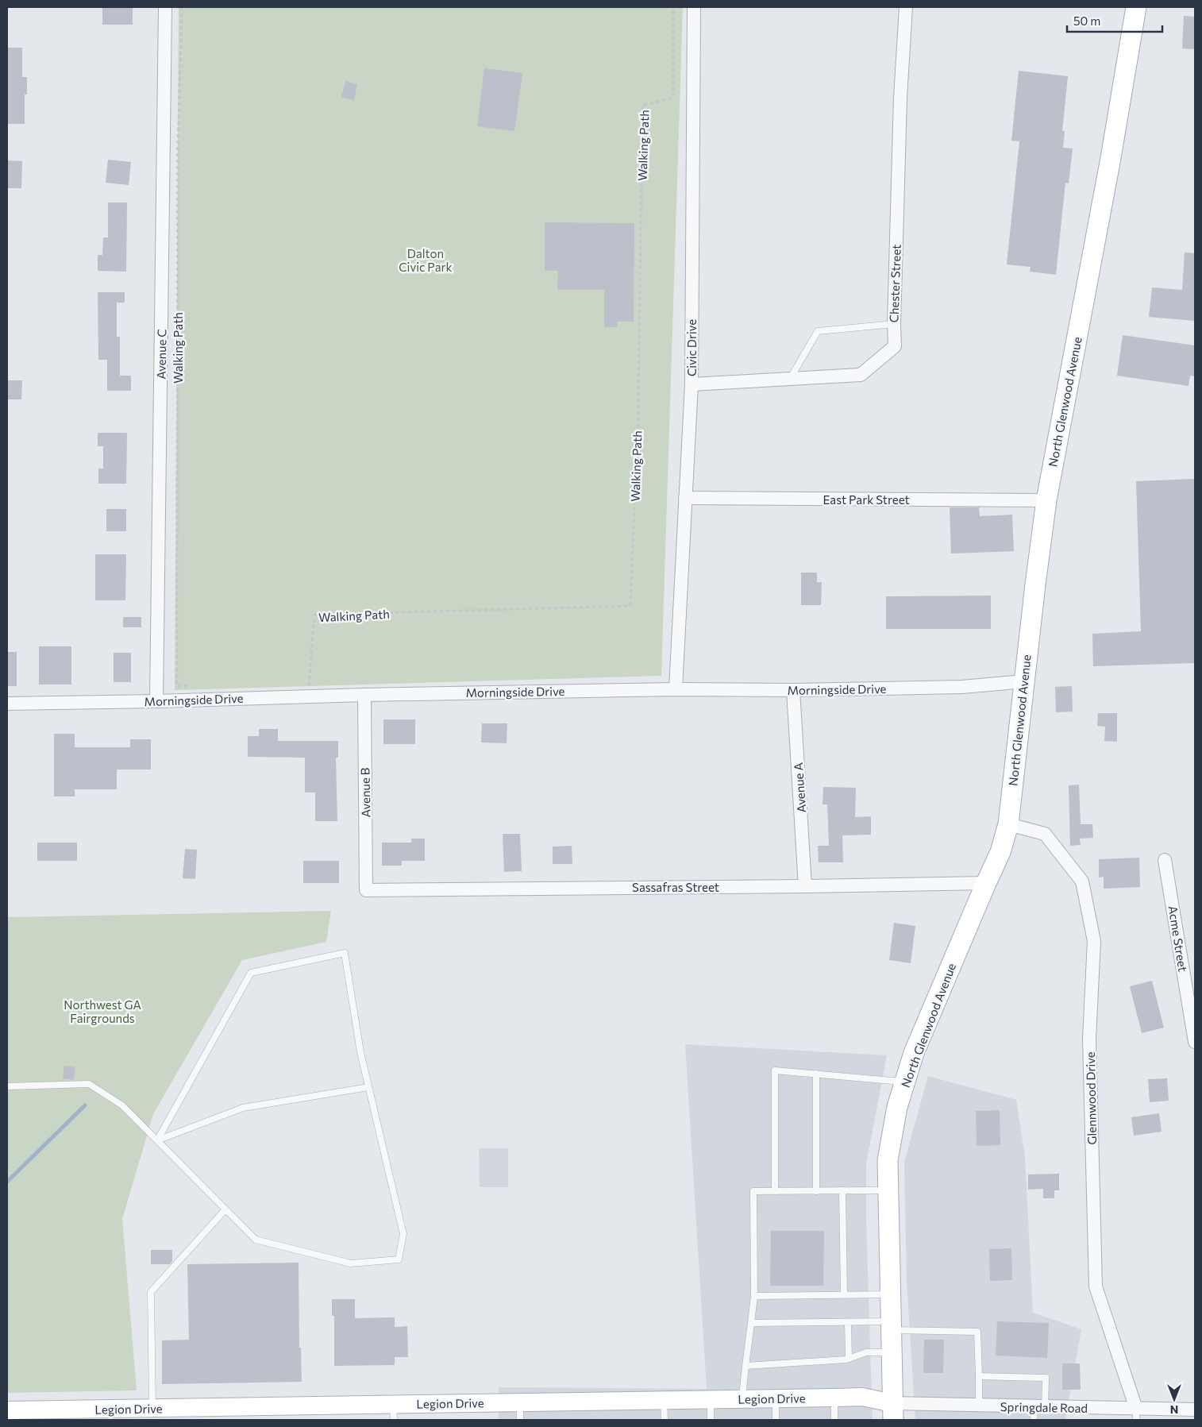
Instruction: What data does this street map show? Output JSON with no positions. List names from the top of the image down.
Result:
{
  "streets": {
    "main road": ["North Glenwood Avenue"],
    "street": [
      "Chester Street",
      "Civic Drive",
      "Avenue C",
      "East Park Street",
      "Morningside Drive",
      "Avenue A",
      "Avenue B",
      "Sassafras Street",
      "Acme Street",
      "Glennwood Drive",
      "Legion Drive",
      "Springdale Road"
    ],
    "path": ["Walking Path"]
  },
  "crossings": [
    ["Chester Street", "Civic Drive"],
    ["Civic Drive", "East Park Street"],
    ["Civic Drive", "Morningside Drive"],
    ["Avenue C", "Morningside Drive"],
    ["North Glenwood Avenue", "East Park Street"],
    ["North Glenwood Avenue", "Morningside Drive"],
    ["North Glenwood Avenue", "Sassafras Street"],
    ["North Glenwood Avenue", "Glennwood Drive"],
    ["North Glenwood Avenue", "Legion Drive"],
    ["North Glenwood Avenue", "Springdale Road"],
    ["Morningside Drive", "Avenue A"],
    ["Morningside Drive", "Avenue B"],
    ["Avenue A", "Sassafras Street"],
    ["Avenue B", "Sassafras Street"],
    ["Glennwood Drive", "Springdale Road"],
    ["Legion Drive", "Springdale Road"]
  ],
  "parks": ["Dalton Civic Park", "Northwest GA Fairgrounds"],
  "scale_bar": "50 m",
  "north": "bottom"
}
